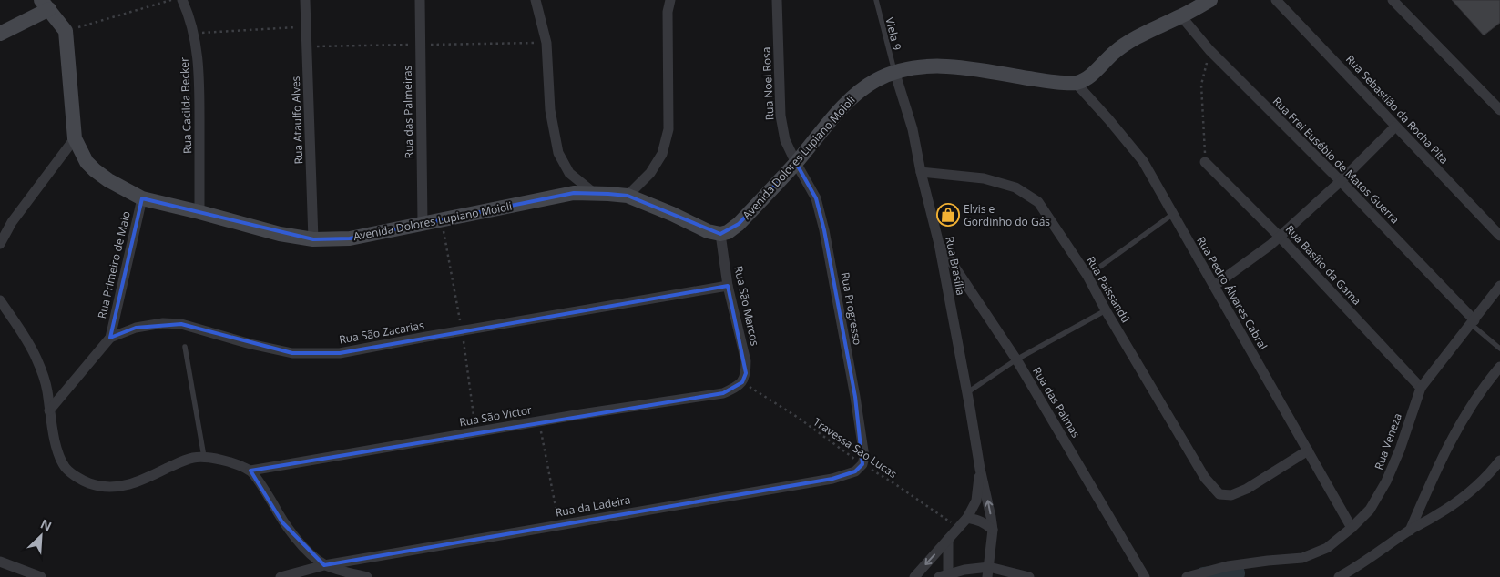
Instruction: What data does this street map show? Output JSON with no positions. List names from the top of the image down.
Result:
{
  "streets": {
    "main road": ["Avenida Dolores Lupiano Moioli"],
    "street": [
      "Rua Noel Rosa",
      "Rua Cacilda Becker",
      "Rua Sebastião da Rocha Pita",
      "Rua das Palmeiras",
      "Rua Ataulfo Alves",
      "Rua Frei Eusébio de Matos Guerra",
      "Rua Primeiro de Maio",
      "Rua Basílio da Gama",
      "Rua Brasília",
      "Rua Paissandú",
      "Rua Pedro Álvares Cabral",
      "Rua São Marcos",
      "Rua Progresso",
      "Rua São Zacarias",
      "Rua das Palmas",
      "Rua São Victor",
      "Rua Veneza",
      "Rua da Ladeira"
    ],
    "lane": ["Viela 9"],
    "path": ["Travessa Sao Lucas"]
  },
  "crossings": [
    ["Viela 9", "Avenida Dolores Lupiano Moioli"],
    ["Viela 9", "Rua Brasília"],
    ["Rua Noel Rosa", "Avenida Dolores Lupiano Moioli"],
    ["Rua Noel Rosa", "Rua Progresso"],
    ["Rua Cacilda Becker", "Avenida Dolores Lupiano Moioli"],
    ["Rua das Palmeiras", "Avenida Dolores Lupiano Moioli"],
    ["Rua Ataulfo Alves", "Avenida Dolores Lupiano Moioli"],
    ["Avenida Dolores Lupiano Moioli", "Rua Primeiro de Maio"],
    ["Avenida Dolores Lupiano Moioli", "Rua Brasília"],
    ["Avenida Dolores Lupiano Moioli", "Rua Pedro Álvares Cabral"],
    ["Avenida Dolores Lupiano Moioli", "Rua São Marcos"],
    ["Avenida Dolores Lupiano Moioli", "Rua Progresso"],
    ["Rua Frei Eusébio de Matos Guerra", "Rua Veneza"],
    ["Rua Primeiro de Maio", "Rua São Zacarias"],
    ["Rua Basílio da Gama", "Rua Veneza"],
    ["Rua Brasília", "Rua Paissandú"],
    ["Rua Brasília", "Rua das Palmas"],
    ["Rua Brasília", "Travessa Sao Lucas"],
    ["Rua Paissandú", "Rua Pedro Álvares Cabral"],
    ["Rua Pedro Álvares Cabral", "Rua Veneza"],
    ["Rua São Marcos", "Rua São Zacarias"],
    ["Rua São Marcos", "Rua São Victor"],
    ["Rua São Marcos", "Travessa Sao Lucas"],
    ["Rua Progresso", "Travessa Sao Lucas"],
    ["Rua Progresso", "Rua da Ladeira"],
    ["Rua São Victor", "Travessa Sao Lucas"],
    ["Travessa Sao Lucas", "Rua da Ladeira"]
  ],
  "places": {
    "shop": ["Elvis e Gordinho do Gás"]
  },
  "north": "top right"
}
